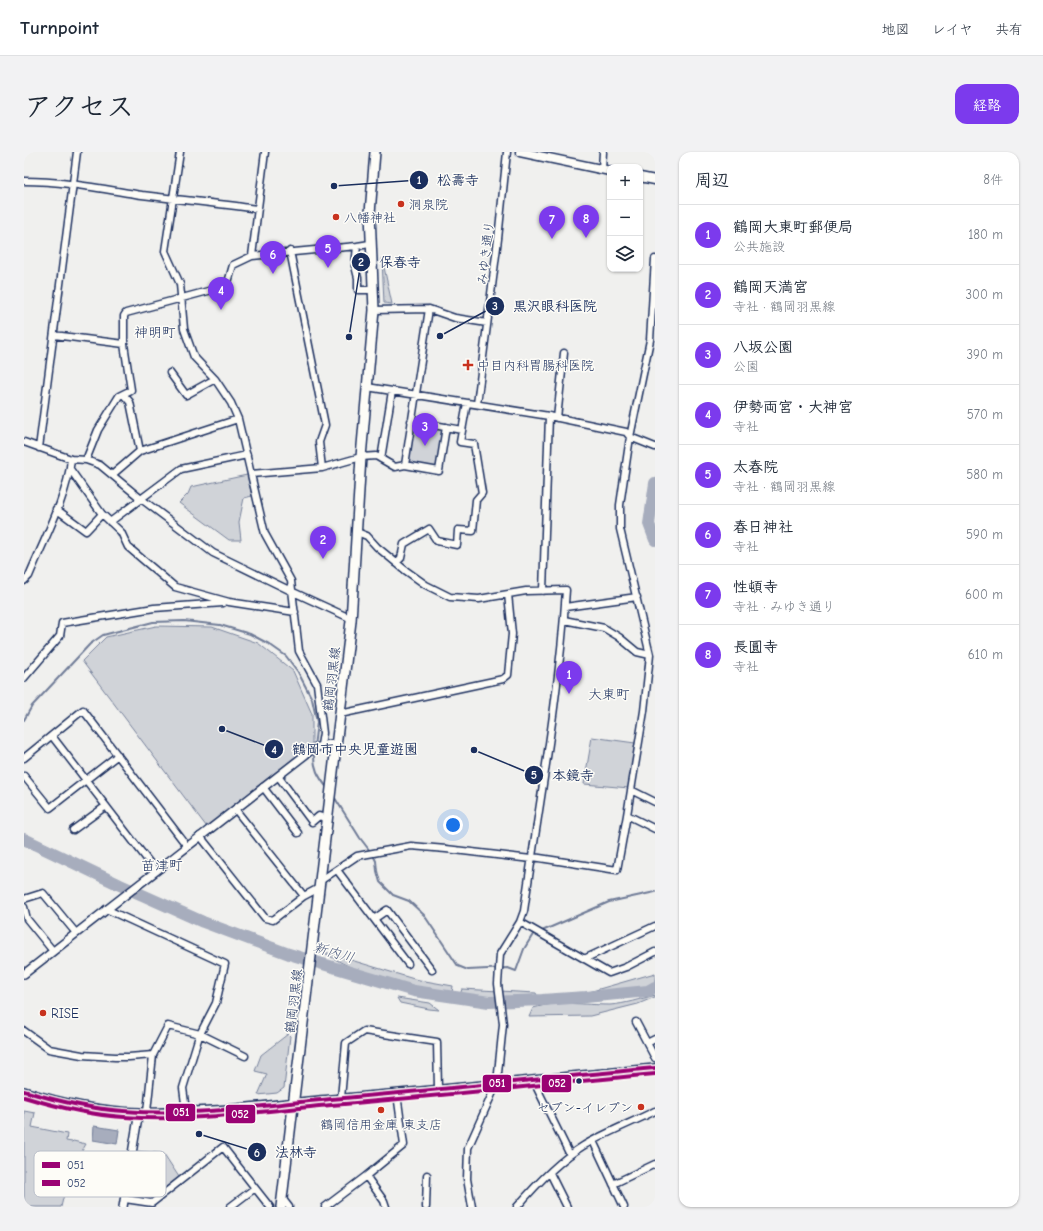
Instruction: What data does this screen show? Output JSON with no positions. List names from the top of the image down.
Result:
{
  "streets": {
    "main road": ["鶴岡羽黒線"],
    "street": ["みゆき通り"]
  },
  "districts": ["神明町", "大東町", "苗津町"],
  "water": ["新内川"],
  "places": {
    "other": [
      "松壽寺",
      "洞泉院",
      "八幡神社",
      "黒沢眼科医院",
      "保春寺",
      "鶴岡市中央児童遊園",
      "本鏡寺",
      "RISE",
      "セブン-イレブン",
      "鶴岡信用金庫 東支店",
      "法林寺"
    ],
    "health": ["中目内科胃腸科医院"]
  },
  "lines": ["transit line 051", "transit line 052"],
  "legend": ["051", "052"],
  "page": {
    "header": "Turnpoint",
    "nav": ["地図", "レイヤ", "共有"],
    "title": "アクセス",
    "buttons": "経路",
    "heading": ["周辺", "8件"],
    "map_buttons": ["+", "−"],
    "list": [
      {
        "mark": "1",
        "name": "鶴岡大東町郵便局",
        "note": "公共施設",
        "value": "180 m"
      },
      {
        "mark": "2",
        "name": "鶴岡天満宮",
        "note": "寺社 · 鶴岡羽黒線",
        "value": "300 m"
      },
      {
        "mark": "3",
        "name": "八坂公園",
        "note": "公園",
        "value": "390 m"
      },
      {
        "mark": "4",
        "name": "伊勢両宮・大神宮",
        "note": "寺社",
        "value": "570 m"
      },
      {
        "mark": "5",
        "name": "太春院",
        "note": "寺社 · 鶴岡羽黒線",
        "value": "580 m"
      },
      {
        "mark": "6",
        "name": "春日神社",
        "note": "寺社",
        "value": "590 m"
      },
      {
        "mark": "7",
        "name": "性頓寺",
        "note": "寺社 · みゆき通り",
        "value": "600 m"
      },
      {
        "mark": "8",
        "name": "長圓寺",
        "note": "寺社",
        "value": "610 m"
      }
    ],
    "pins": [
      "8",
      "7",
      "5",
      "6",
      "4",
      "3",
      "2",
      "1"
    ]
  }
}
